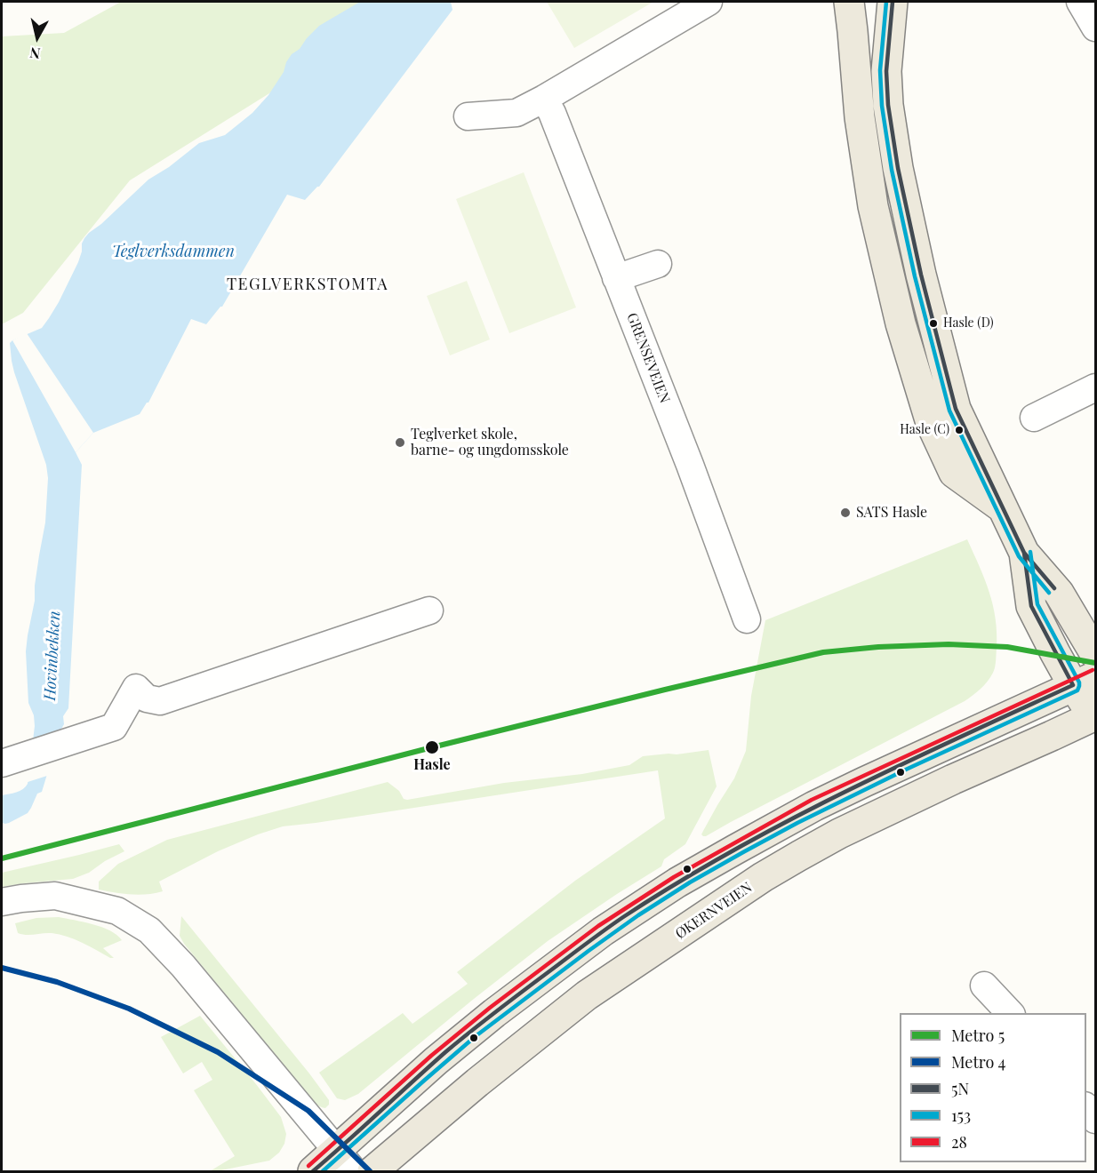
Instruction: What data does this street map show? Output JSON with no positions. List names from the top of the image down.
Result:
{
  "streets": {
    "main road": ["ØKERNVEIEN"],
    "street": ["GRENSEVEIEN"]
  },
  "districts": ["TEGLVERKSTOMTA"],
  "water": ["Teglverksdammen", "Hovinbekken"],
  "places": [
    "Hasle (D)",
    "Hasle (C)",
    "Teglverket skole, barne- og ungdomsskole",
    "SATS Hasle",
    "Hasle"
  ],
  "lines": [
    "transit line 5N",
    "transit line 153",
    "metro line 5",
    "transit line 28",
    "metro line 4"
  ],
  "legend": [
    "Metro 5",
    "Metro 4",
    "5N",
    "153",
    "28"
  ],
  "north": "bottom"
}
